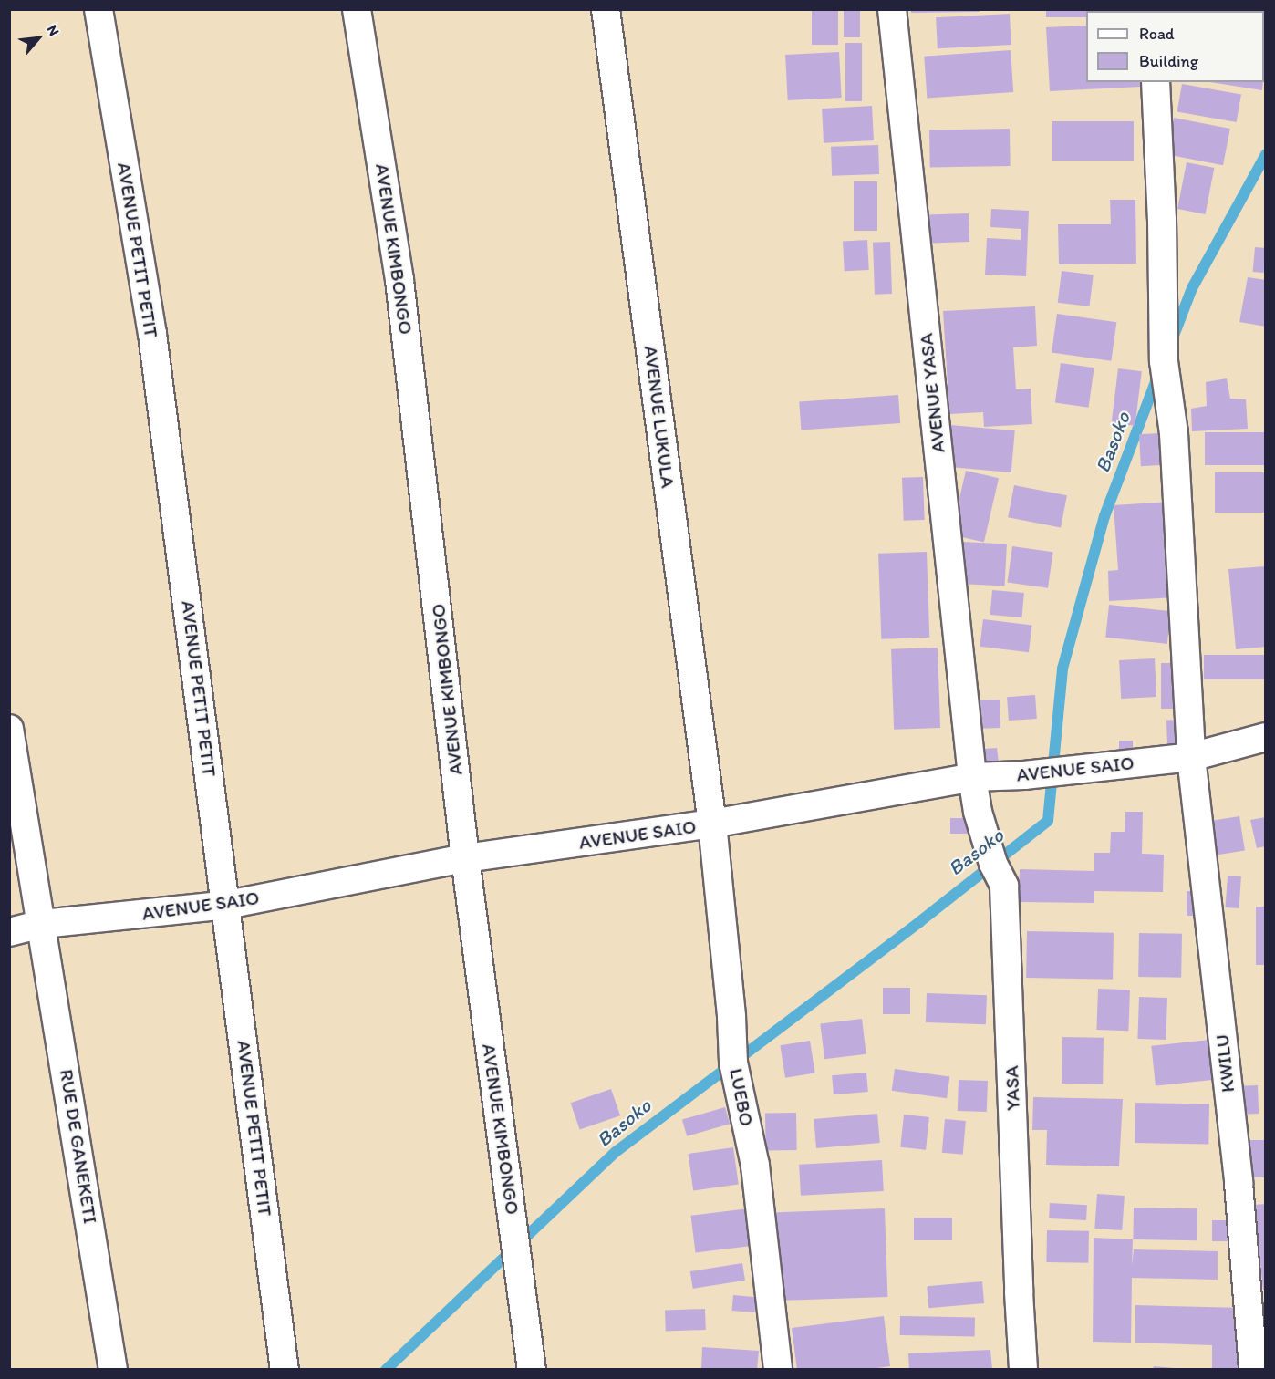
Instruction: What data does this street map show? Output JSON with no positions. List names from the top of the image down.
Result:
{
  "streets": {
    "street": [
      "AVENUE KIMBONGO",
      "AVENUE PETIT PETIT",
      "AVENUE YASA",
      "AVENUE LUKULA",
      "AVENUE SAIO",
      "KWILU",
      "YASA",
      "LUEBO",
      "RUE DE GANEKETI"
    ]
  },
  "crossings": [
    ["AVENUE KIMBONGO", "AVENUE SAIO"],
    ["AVENUE PETIT PETIT", "AVENUE SAIO"],
    ["AVENUE YASA", "AVENUE SAIO"],
    ["AVENUE YASA", "YASA"],
    ["AVENUE LUKULA", "AVENUE SAIO"],
    ["AVENUE LUKULA", "LUEBO"],
    ["AVENUE SAIO", "KWILU"],
    ["AVENUE SAIO", "YASA"],
    ["AVENUE SAIO", "LUEBO"],
    ["AVENUE SAIO", "RUE DE GANEKETI"]
  ],
  "water": ["Basoko"],
  "legend": ["Road", "Building"],
  "north": "top right"
}
